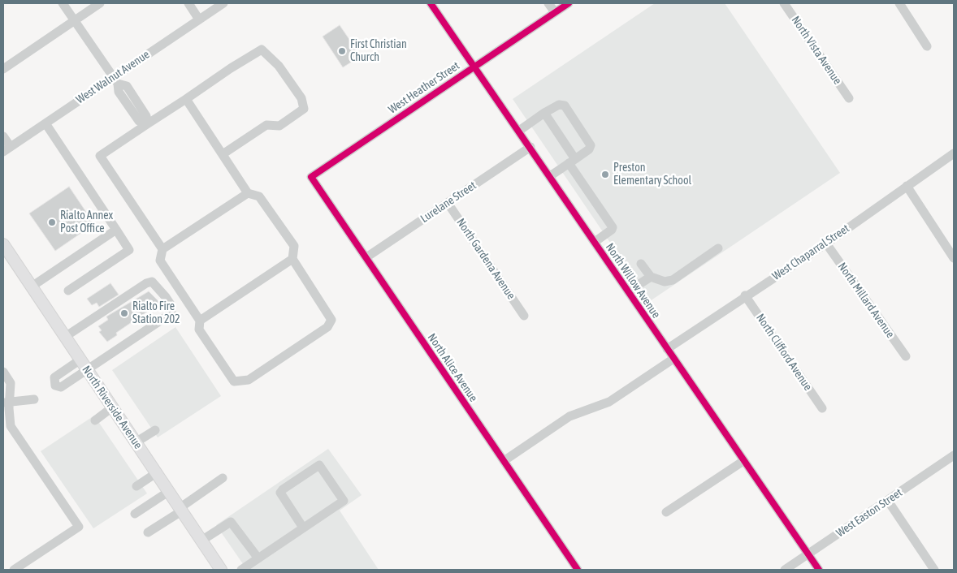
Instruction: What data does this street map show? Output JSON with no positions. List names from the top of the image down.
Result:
{
  "streets": {
    "main road": ["North Riverside Avenue"],
    "street": [
      "North Vista Avenue",
      "West Walnut Avenue",
      "West Heather Street",
      "Lurelane Street",
      "West Chaparral Street",
      "North Gardena Avenue",
      "North Willow Avenue",
      "North Millard Avenue",
      "North Clifford Avenue",
      "North Alice Avenue",
      "West Easton Street"
    ]
  },
  "crossings": [
    ["West Heather Street", "North Willow Avenue"],
    ["West Heather Street", "North Alice Avenue"],
    ["Lurelane Street", "North Gardena Avenue"],
    ["Lurelane Street", "North Willow Avenue"],
    ["Lurelane Street", "North Alice Avenue"],
    ["West Chaparral Street", "North Willow Avenue"],
    ["West Chaparral Street", "North Millard Avenue"],
    ["West Chaparral Street", "North Clifford Avenue"],
    ["North Willow Avenue", "West Easton Street"]
  ],
  "places": [
    "First Christian Church",
    "Preston Elementary School",
    "Rialto Annex Post Office",
    "Rialto Fire Station 202"
  ]
}
